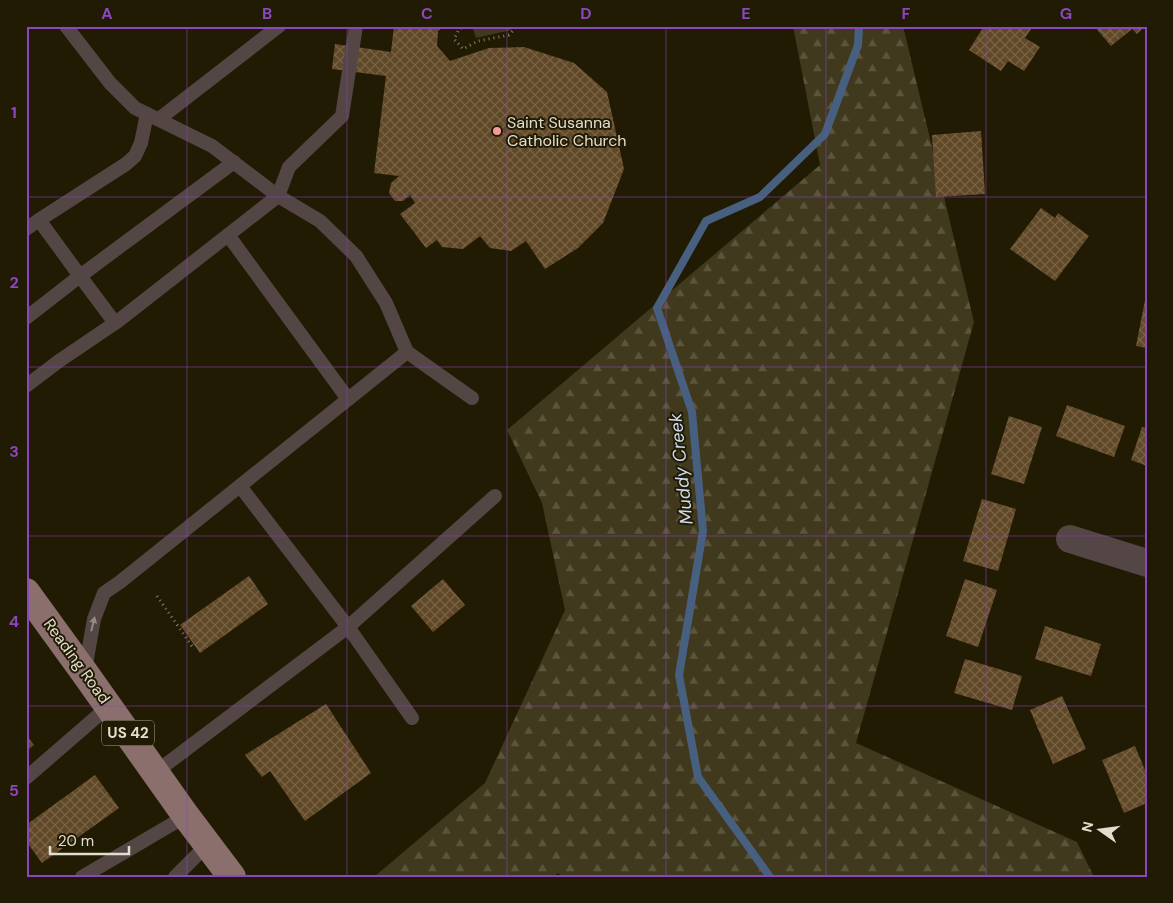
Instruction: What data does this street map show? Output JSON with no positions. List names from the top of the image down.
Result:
{
  "streets": {
    "main road": ["Reading Road", "US 42"]
  },
  "water": ["Muddy Creek"],
  "places": ["Saint Susanna Catholic Church"],
  "scale_bar": "20 m",
  "north": "left",
  "grid": {
    "columns": [
      "A",
      "B",
      "C",
      "D",
      "E",
      "F",
      "G"
    ],
    "rows": [
      "1",
      "2",
      "3",
      "4",
      "5"
    ]
  }
}
